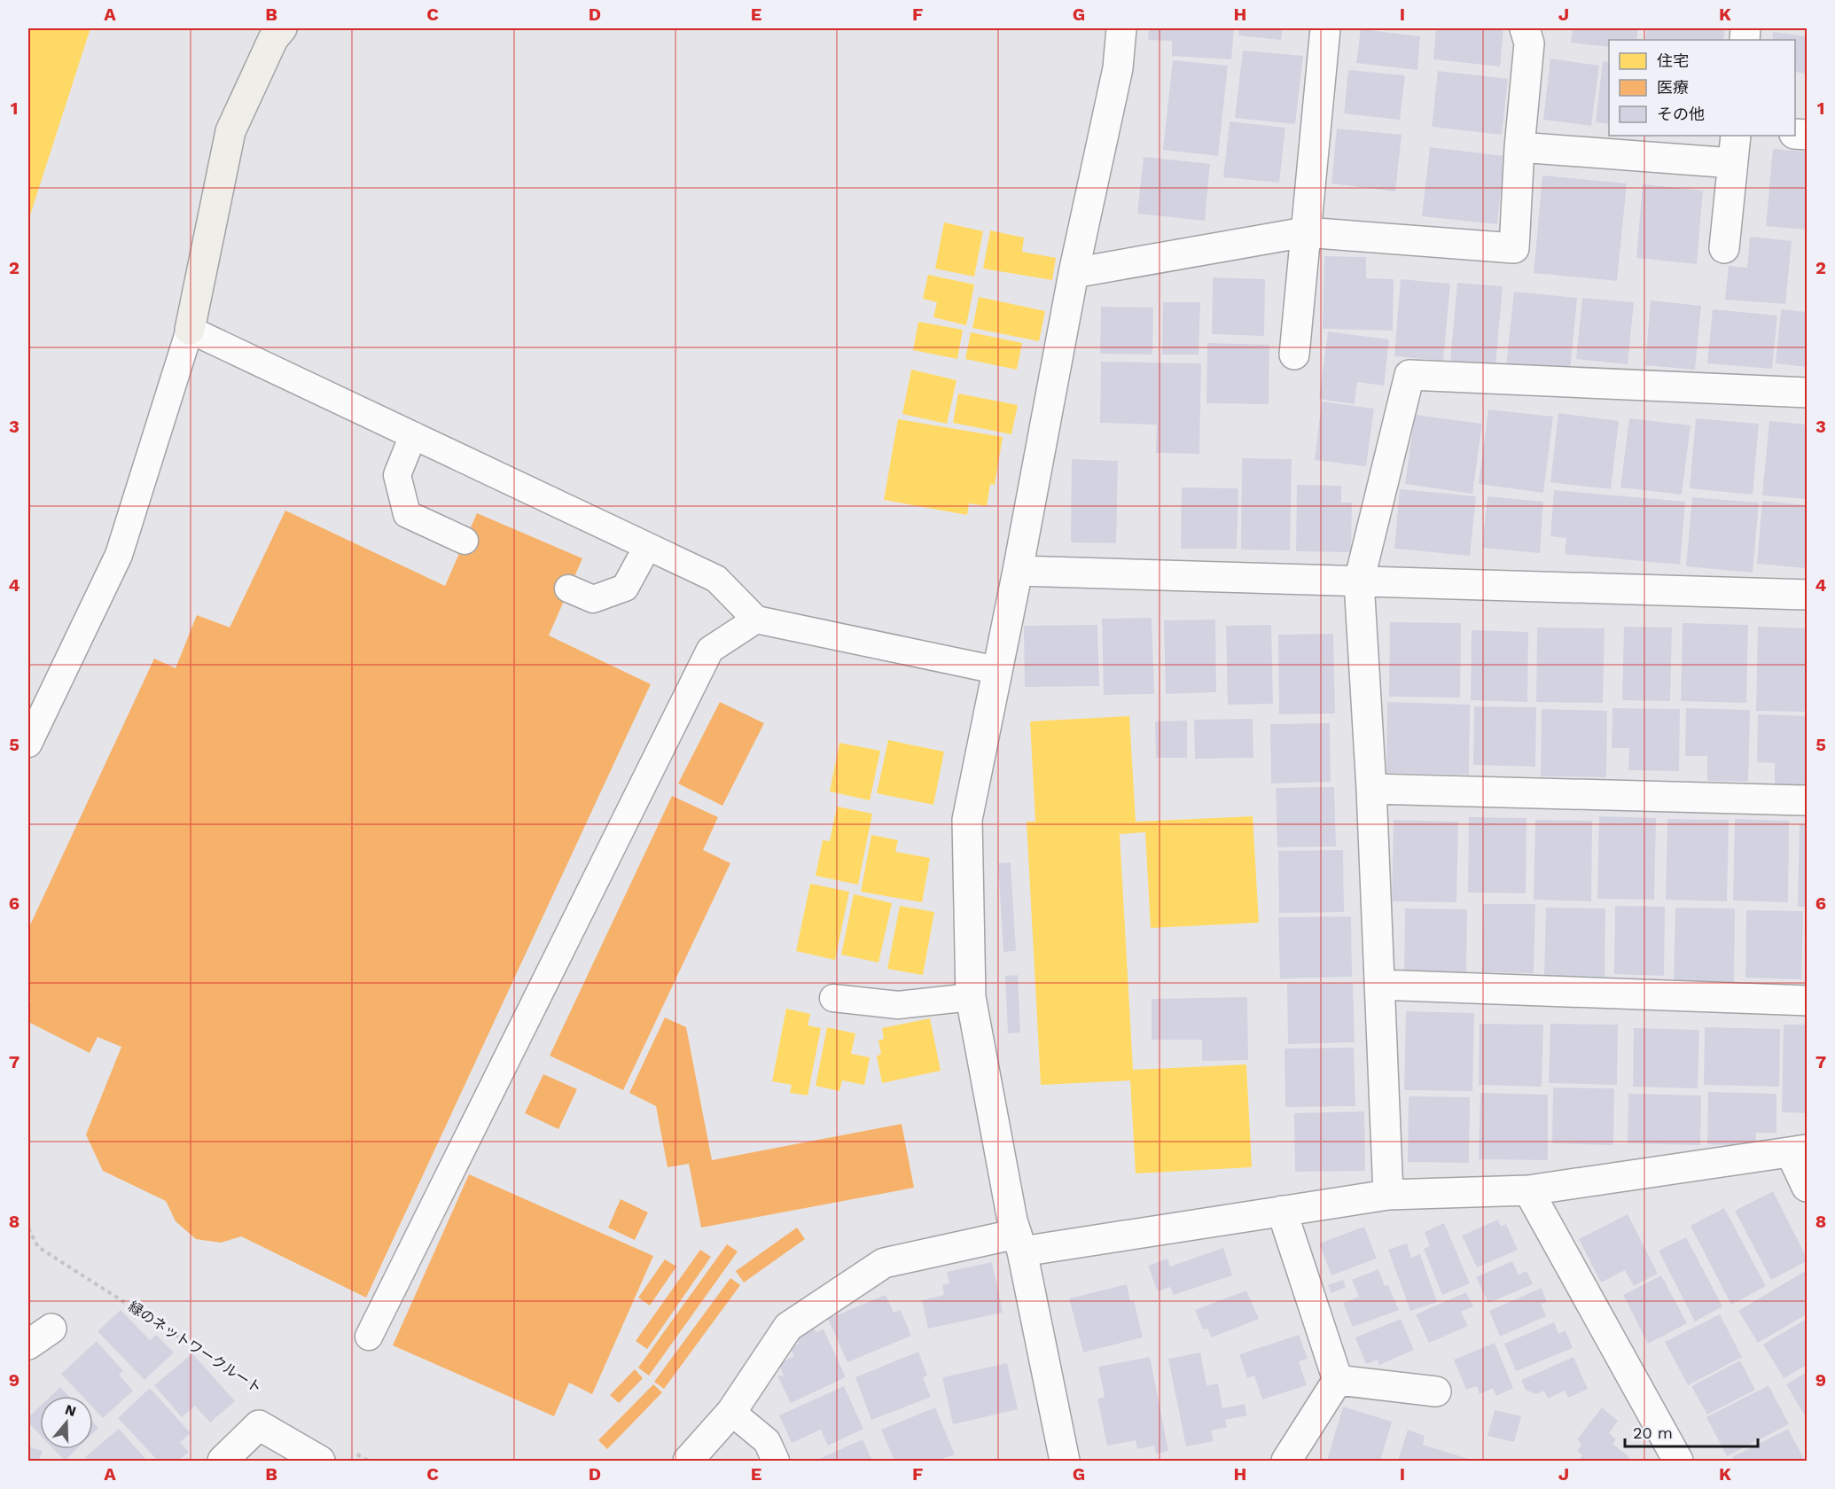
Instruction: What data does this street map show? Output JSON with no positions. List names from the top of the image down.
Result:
{
  "streets": {
    "path": ["緑のネットワークルート"]
  },
  "legend": ["住宅", "医療", "その他"],
  "scale_bar": "20 m",
  "north": "top",
  "grid": {
    "columns": [
      "A",
      "B",
      "C",
      "D",
      "E",
      "F",
      "G",
      "H",
      "I",
      "J",
      "K"
    ],
    "rows": [
      "1",
      "2",
      "3",
      "4",
      "5",
      "6",
      "7",
      "8",
      "9"
    ]
  }
}
